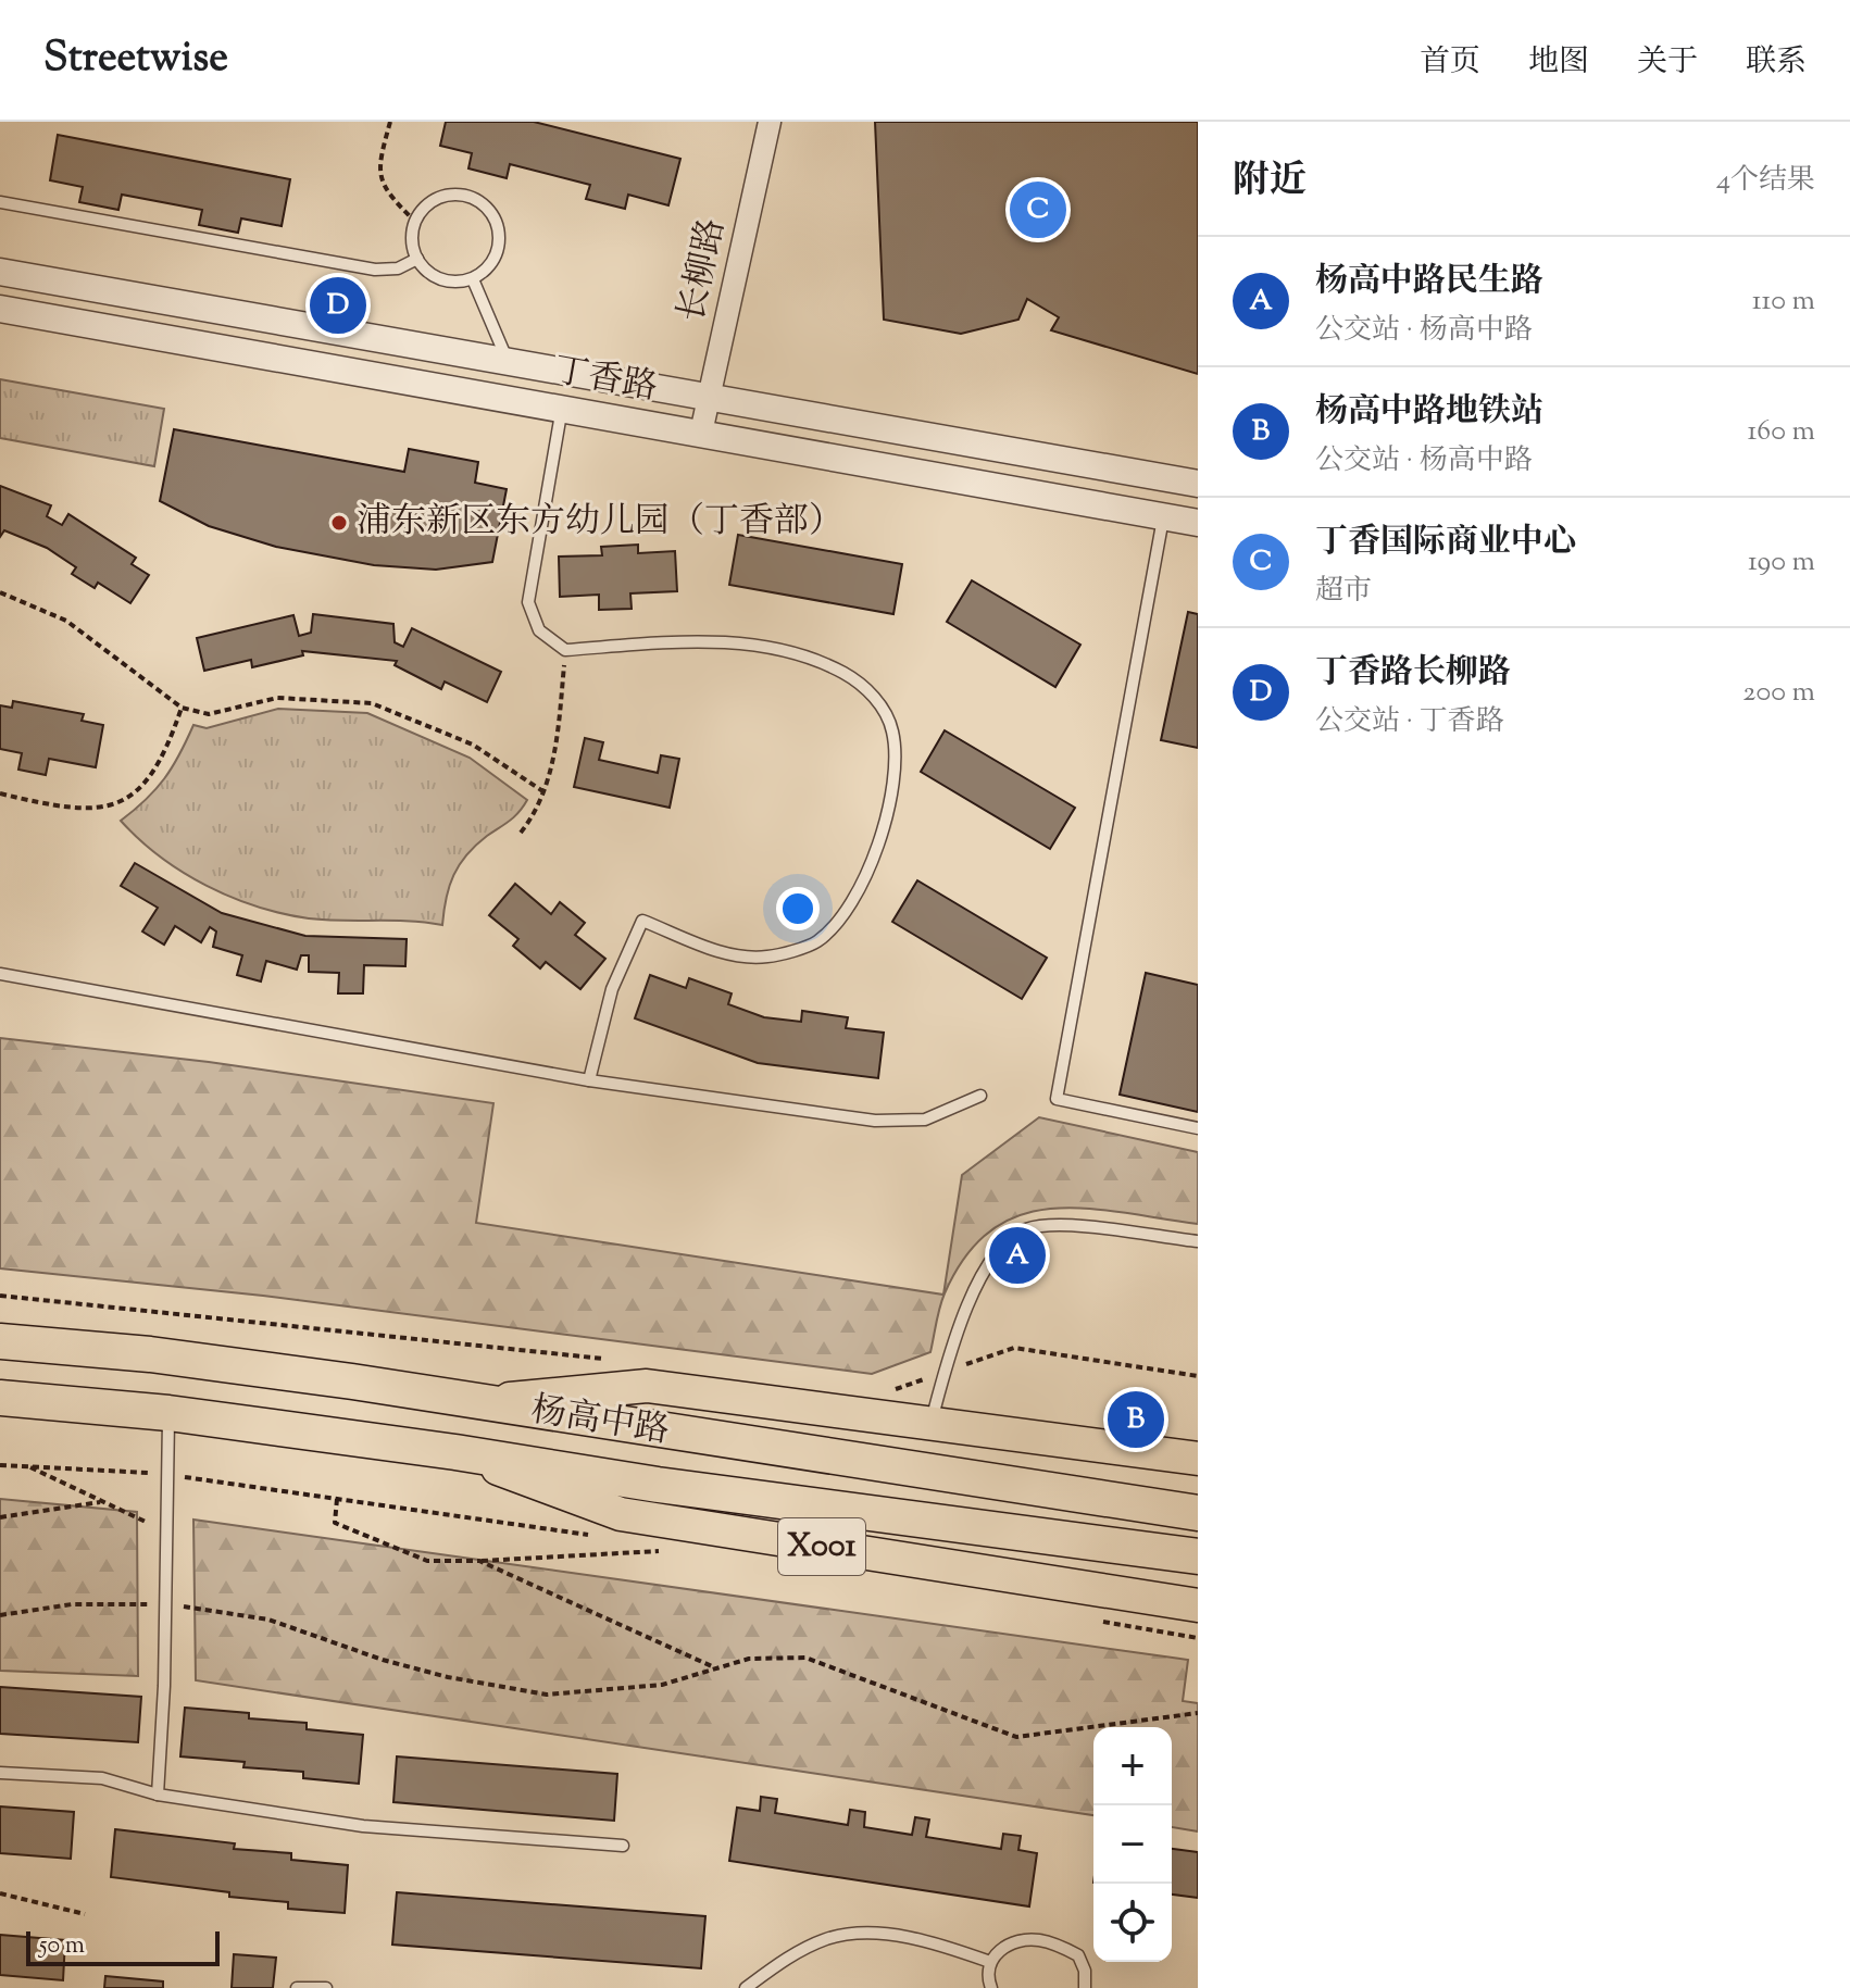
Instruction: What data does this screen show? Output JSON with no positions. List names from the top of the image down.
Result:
{
  "streets": {
    "highway": ["杨高中路", "X001"],
    "street": ["长柳路", "丁香路"]
  },
  "crossings": [
    ["长柳路", "丁香路"]
  ],
  "places": ["浦东新区东方幼儿园（丁香部）"],
  "scale_bar": "50 m",
  "page": {
    "header": "Streetwise",
    "nav": [
      "首页",
      "地图",
      "关于",
      "联系"
    ],
    "heading": ["附近", "4个结果"],
    "pins": [
      "C",
      "D",
      "A",
      "B"
    ],
    "list": [
      {
        "mark": "A",
        "name": "杨高中路民生路",
        "note": "公交站 · 杨高中路",
        "value": "110 m"
      },
      {
        "mark": "B",
        "name": "杨高中路地铁站",
        "note": "公交站 · 杨高中路",
        "value": "160 m"
      },
      {
        "mark": "C",
        "name": "丁香国际商业中心",
        "note": "超市",
        "value": "190 m"
      },
      {
        "mark": "D",
        "name": "丁香路长柳路",
        "note": "公交站 · 丁香路",
        "value": "200 m"
      }
    ],
    "map_buttons": ["+", "−"],
    "scale": "50 m"
  }
}
